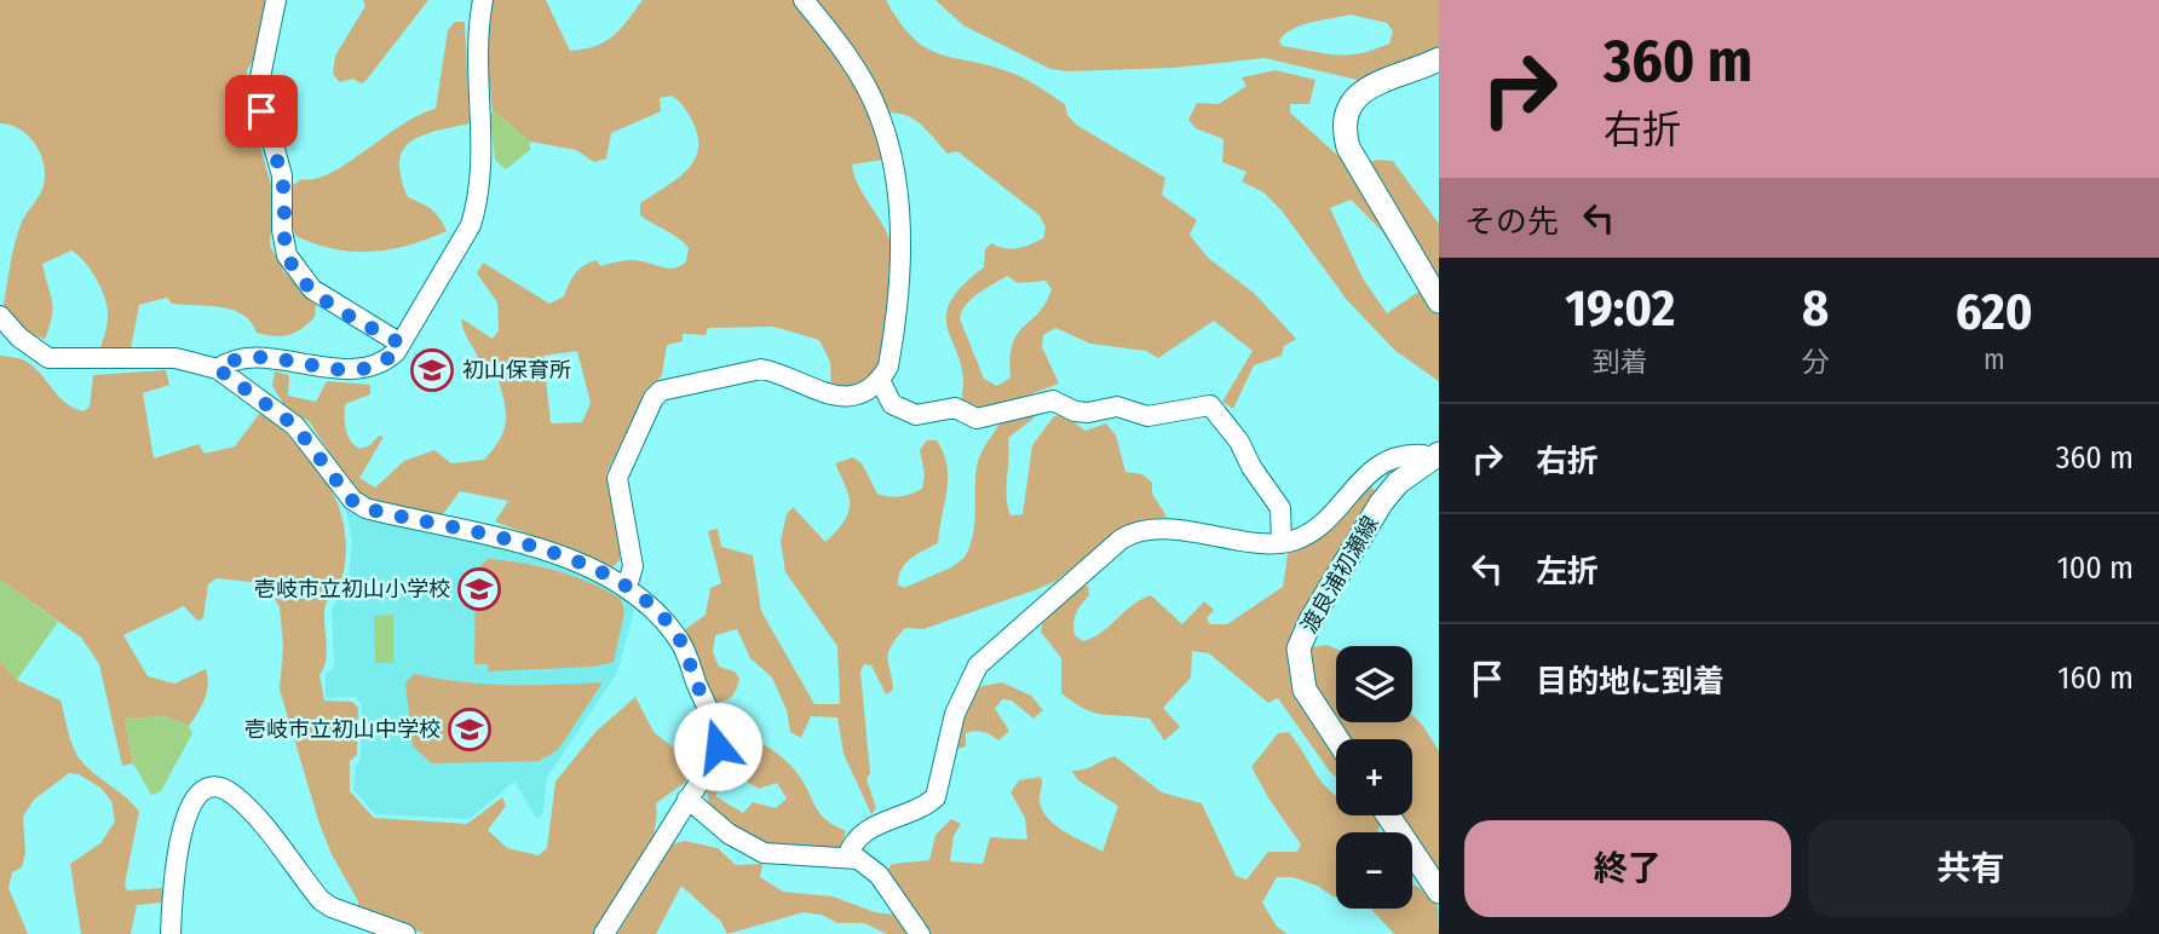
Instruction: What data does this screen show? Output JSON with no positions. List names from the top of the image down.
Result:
{
  "streets": {
    "main road": ["渡良浦初瀬線"]
  },
  "places": {
    "school or university": ["初山保育所", "壱岐市立初山小学校", "壱岐市立初山中学校"]
  },
  "page": {
    "turn": ["360 m", "右折"],
    "then": "その先",
    "eta": [
      "19:02",
      "到着",
      "8",
      "分",
      "620",
      "m"
    ],
    "list": [
      {
        "name": "右折",
        "value": "360 m"
      },
      {
        "name": "左折",
        "value": "100 m"
      },
      {
        "name": "目的地に到着",
        "value": "160 m"
      }
    ],
    "map_buttons": ["+", "−"],
    "buttons": ["終了", "共有"]
  }
}
